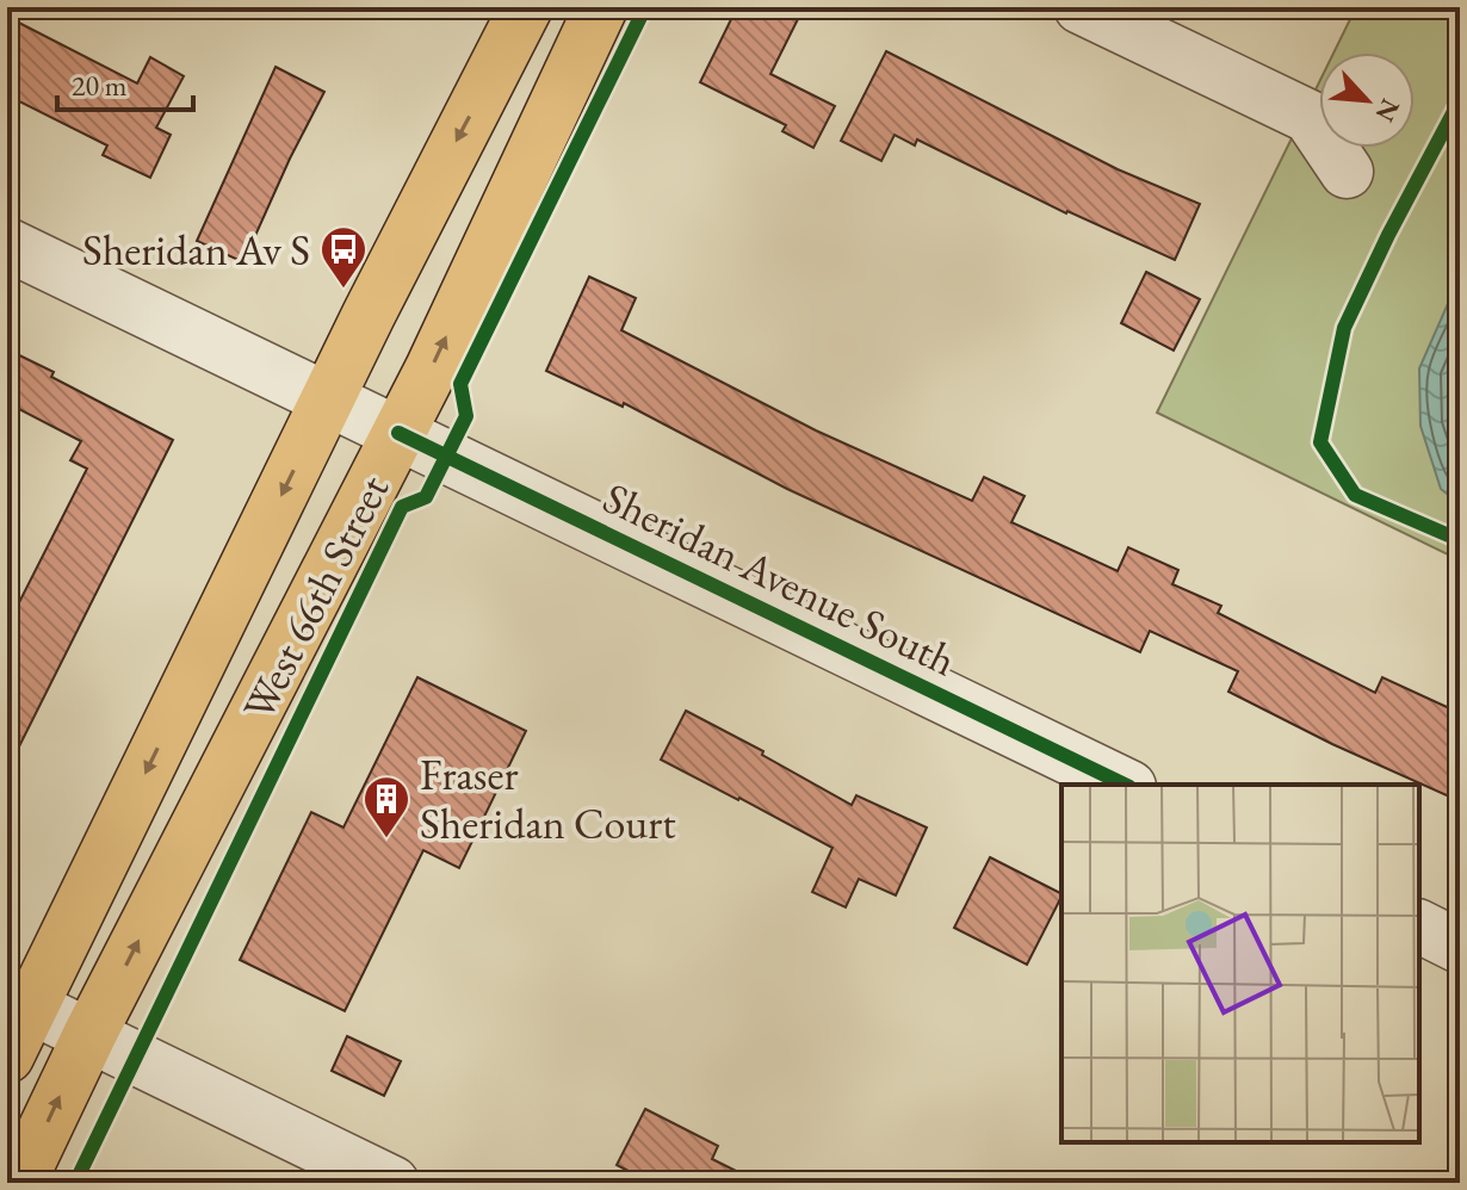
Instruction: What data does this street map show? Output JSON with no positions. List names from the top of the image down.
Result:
{
  "streets": {
    "main road": ["West 66th Street"],
    "street": ["Sheridan Avenue South"]
  },
  "crossings": [
    ["Sheridan Avenue South", "West 66th Street"]
  ],
  "places": {
    "bus stop": ["Sheridan Av S"],
    "building": ["Fraser Sheridan Court"]
  },
  "scale_bar": "20 m",
  "north": "bottom right"
}
